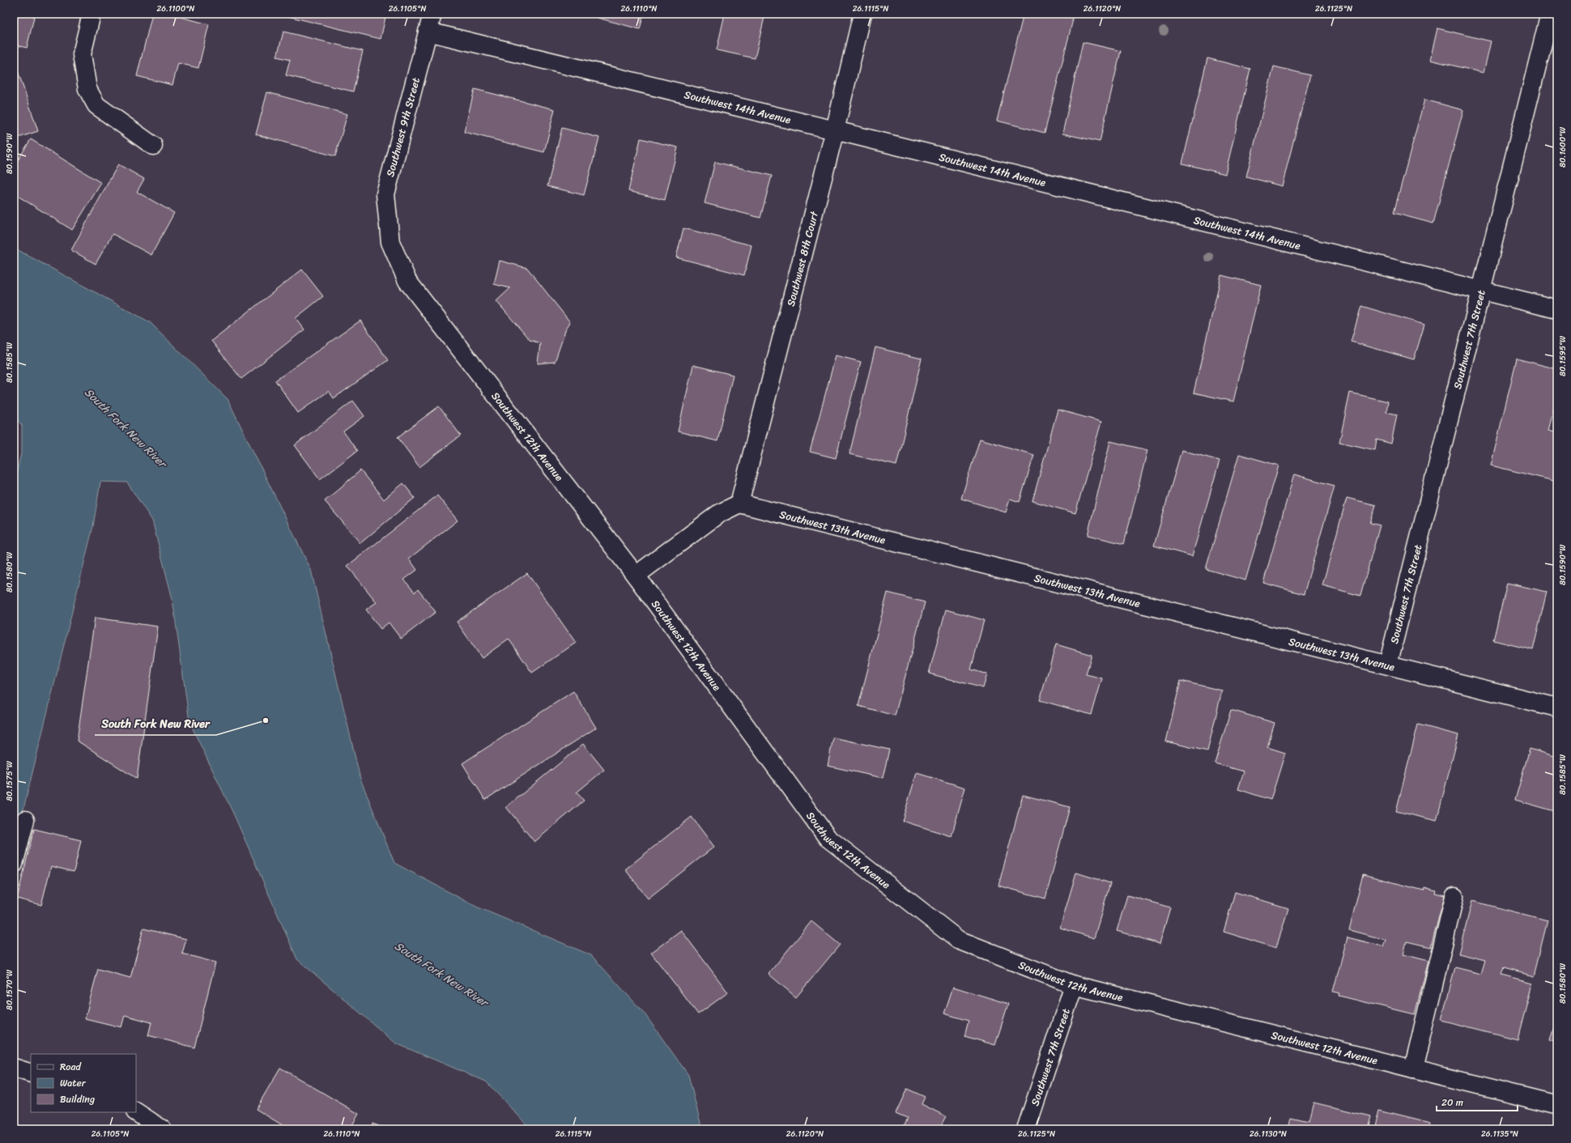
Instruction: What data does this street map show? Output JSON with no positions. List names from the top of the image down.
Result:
{
  "streets": {
    "street": [
      "Southwest 14th Avenue",
      "Southwest 9th Street",
      "Southwest 8th Court",
      "Southwest 7th Street",
      "Southwest 12th Avenue",
      "Southwest 13th Avenue"
    ]
  },
  "crossings": [
    ["Southwest 14th Avenue", "Southwest 9th Street"],
    ["Southwest 14th Avenue", "Southwest 8th Court"],
    ["Southwest 14th Avenue", "Southwest 7th Street"],
    ["Southwest 9th Street", "Southwest 12th Avenue"],
    ["Southwest 8th Court", "Southwest 13th Avenue"],
    ["Southwest 7th Street", "Southwest 12th Avenue"],
    ["Southwest 7th Street", "Southwest 13th Avenue"]
  ],
  "water": ["South Fork New River"],
  "places": ["South Fork New River"],
  "legend": ["Road", "Water", "Building"],
  "scale_bar": "20 m",
  "coordinates": [
    "26.1100°N",
    "26.1105°N",
    "26.1110°N",
    "26.1115°N",
    "26.1120°N",
    "26.1125°N",
    "80.1600°W",
    "80.1590°W",
    "80.1595°W",
    "80.1585°W",
    "80.1580°W",
    "80.1575°W",
    "80.1570°W",
    "26.1130°N",
    "26.1135°N"
  ]
}
